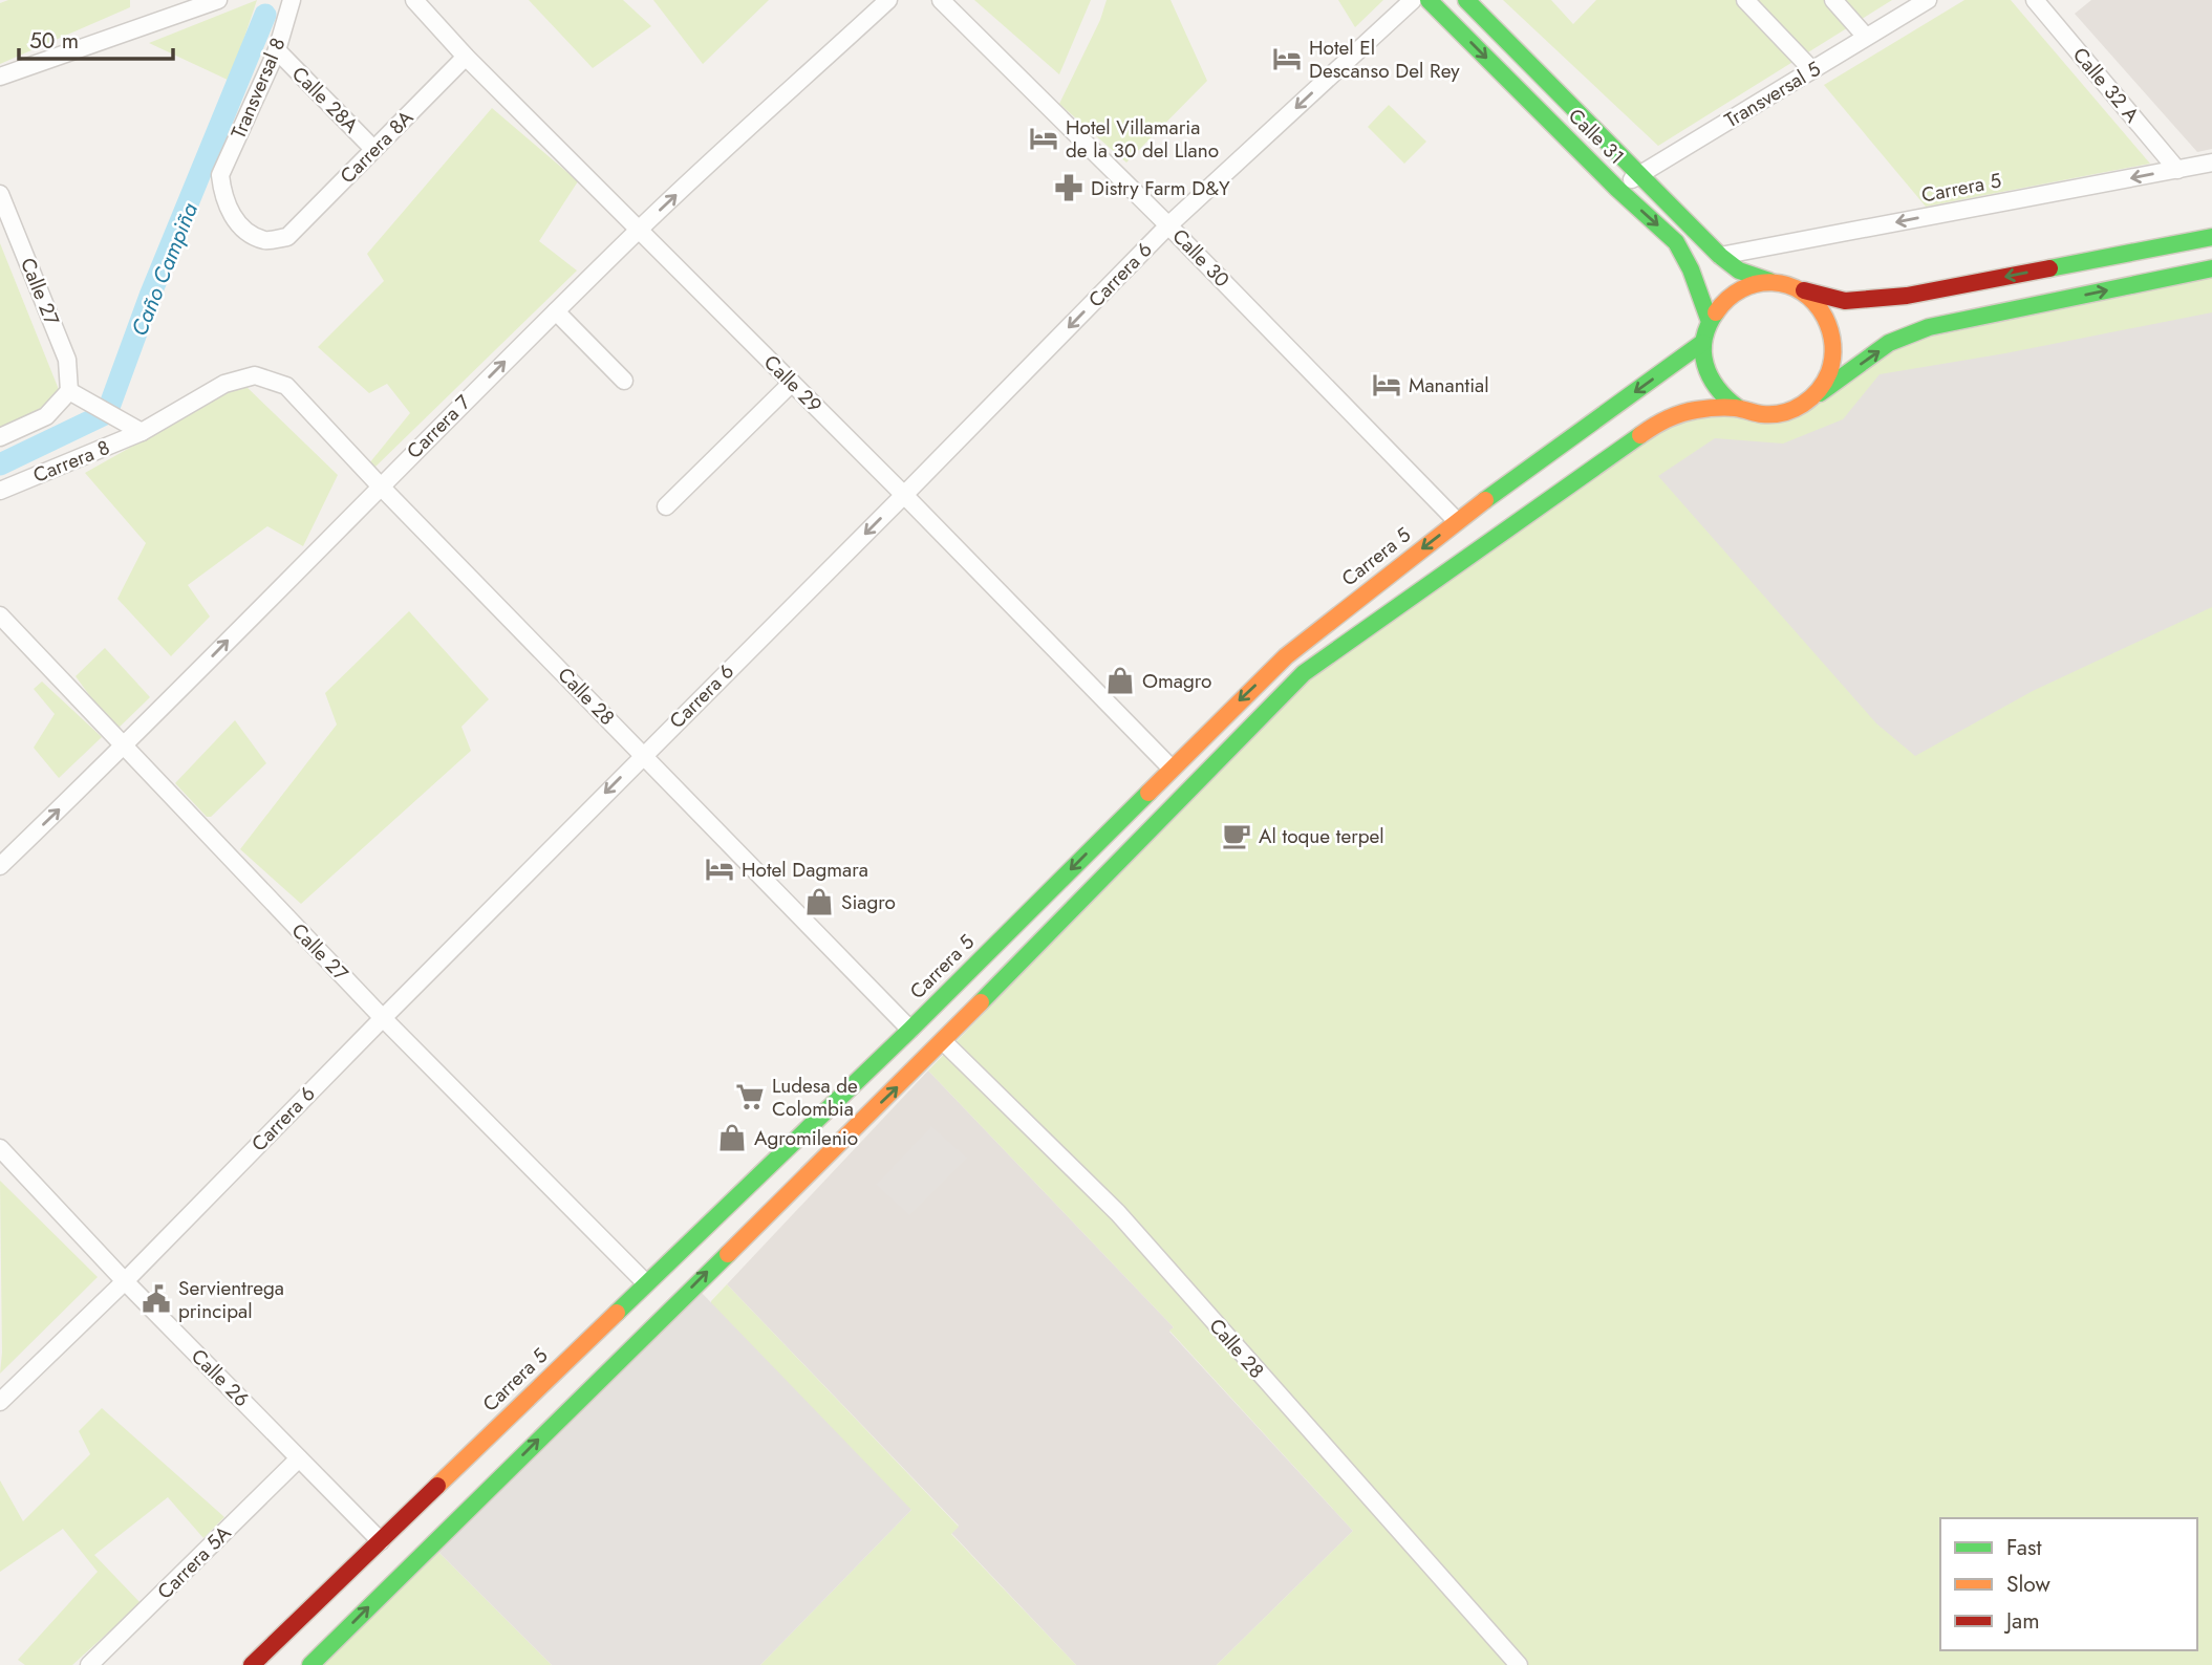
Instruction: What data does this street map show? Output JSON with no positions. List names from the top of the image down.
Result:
{
  "streets": {
    "main road": ["Calle 31", "Carrera 5"],
    "street": [
      "Calle 32 A",
      "Transversal 8",
      "Transversal 5",
      "Calle 28A",
      "Carrera 8A",
      "Calle 30",
      "Carrera 6",
      "Calle 27",
      "Calle 29",
      "Carrera 7",
      "Carrera 8",
      "Calle 28",
      "Calle 26",
      "Carrera 5A"
    ]
  },
  "crossings": [
    ["Calle 32 A", "Carrera 5"],
    ["Transversal 8", "Calle 28A"],
    ["Transversal 8", "Carrera 8A"],
    ["Transversal 5", "Calle 31"],
    ["Calle 28A", "Carrera 8A"],
    ["Calle 31", "Carrera 5"],
    ["Carrera 8A", "Calle 29"],
    ["Carrera 5", "Calle 30"],
    ["Carrera 5", "Calle 27"],
    ["Carrera 5", "Calle 29"],
    ["Carrera 5", "Calle 28"],
    ["Carrera 5", "Calle 26"],
    ["Calle 30", "Carrera 6"],
    ["Carrera 6", "Calle 27"],
    ["Carrera 6", "Calle 29"],
    ["Carrera 6", "Calle 28"],
    ["Carrera 6", "Calle 26"],
    ["Calle 27", "Carrera 7"],
    ["Calle 27", "Carrera 8"],
    ["Calle 29", "Carrera 7"],
    ["Carrera 7", "Calle 28"],
    ["Carrera 8", "Calle 28"],
    ["Calle 26", "Carrera 5A"]
  ],
  "one_way": ["Carrera 5", "Carrera 6", "Carrera 7"],
  "water": ["Caño Campiña"],
  "places": {
    "hotel": [
      "Hotel El Descanso Del Rey",
      "Hotel Villamaria de la 30 del Llano",
      "Manantial",
      "Hotel Dagmara"
    ],
    "pharmacy": ["Distry Farm D&Y"],
    "shop": ["Omagro", "Siagro", "Agromilenio"],
    "cafe": ["Al toque terpel"],
    "supermarket": ["Ludesa de Colombia"],
    "public building": ["Servientrega principal"]
  },
  "legend": ["Fast", "Slow", "Jam"],
  "scale_bar": "50 m"
}
